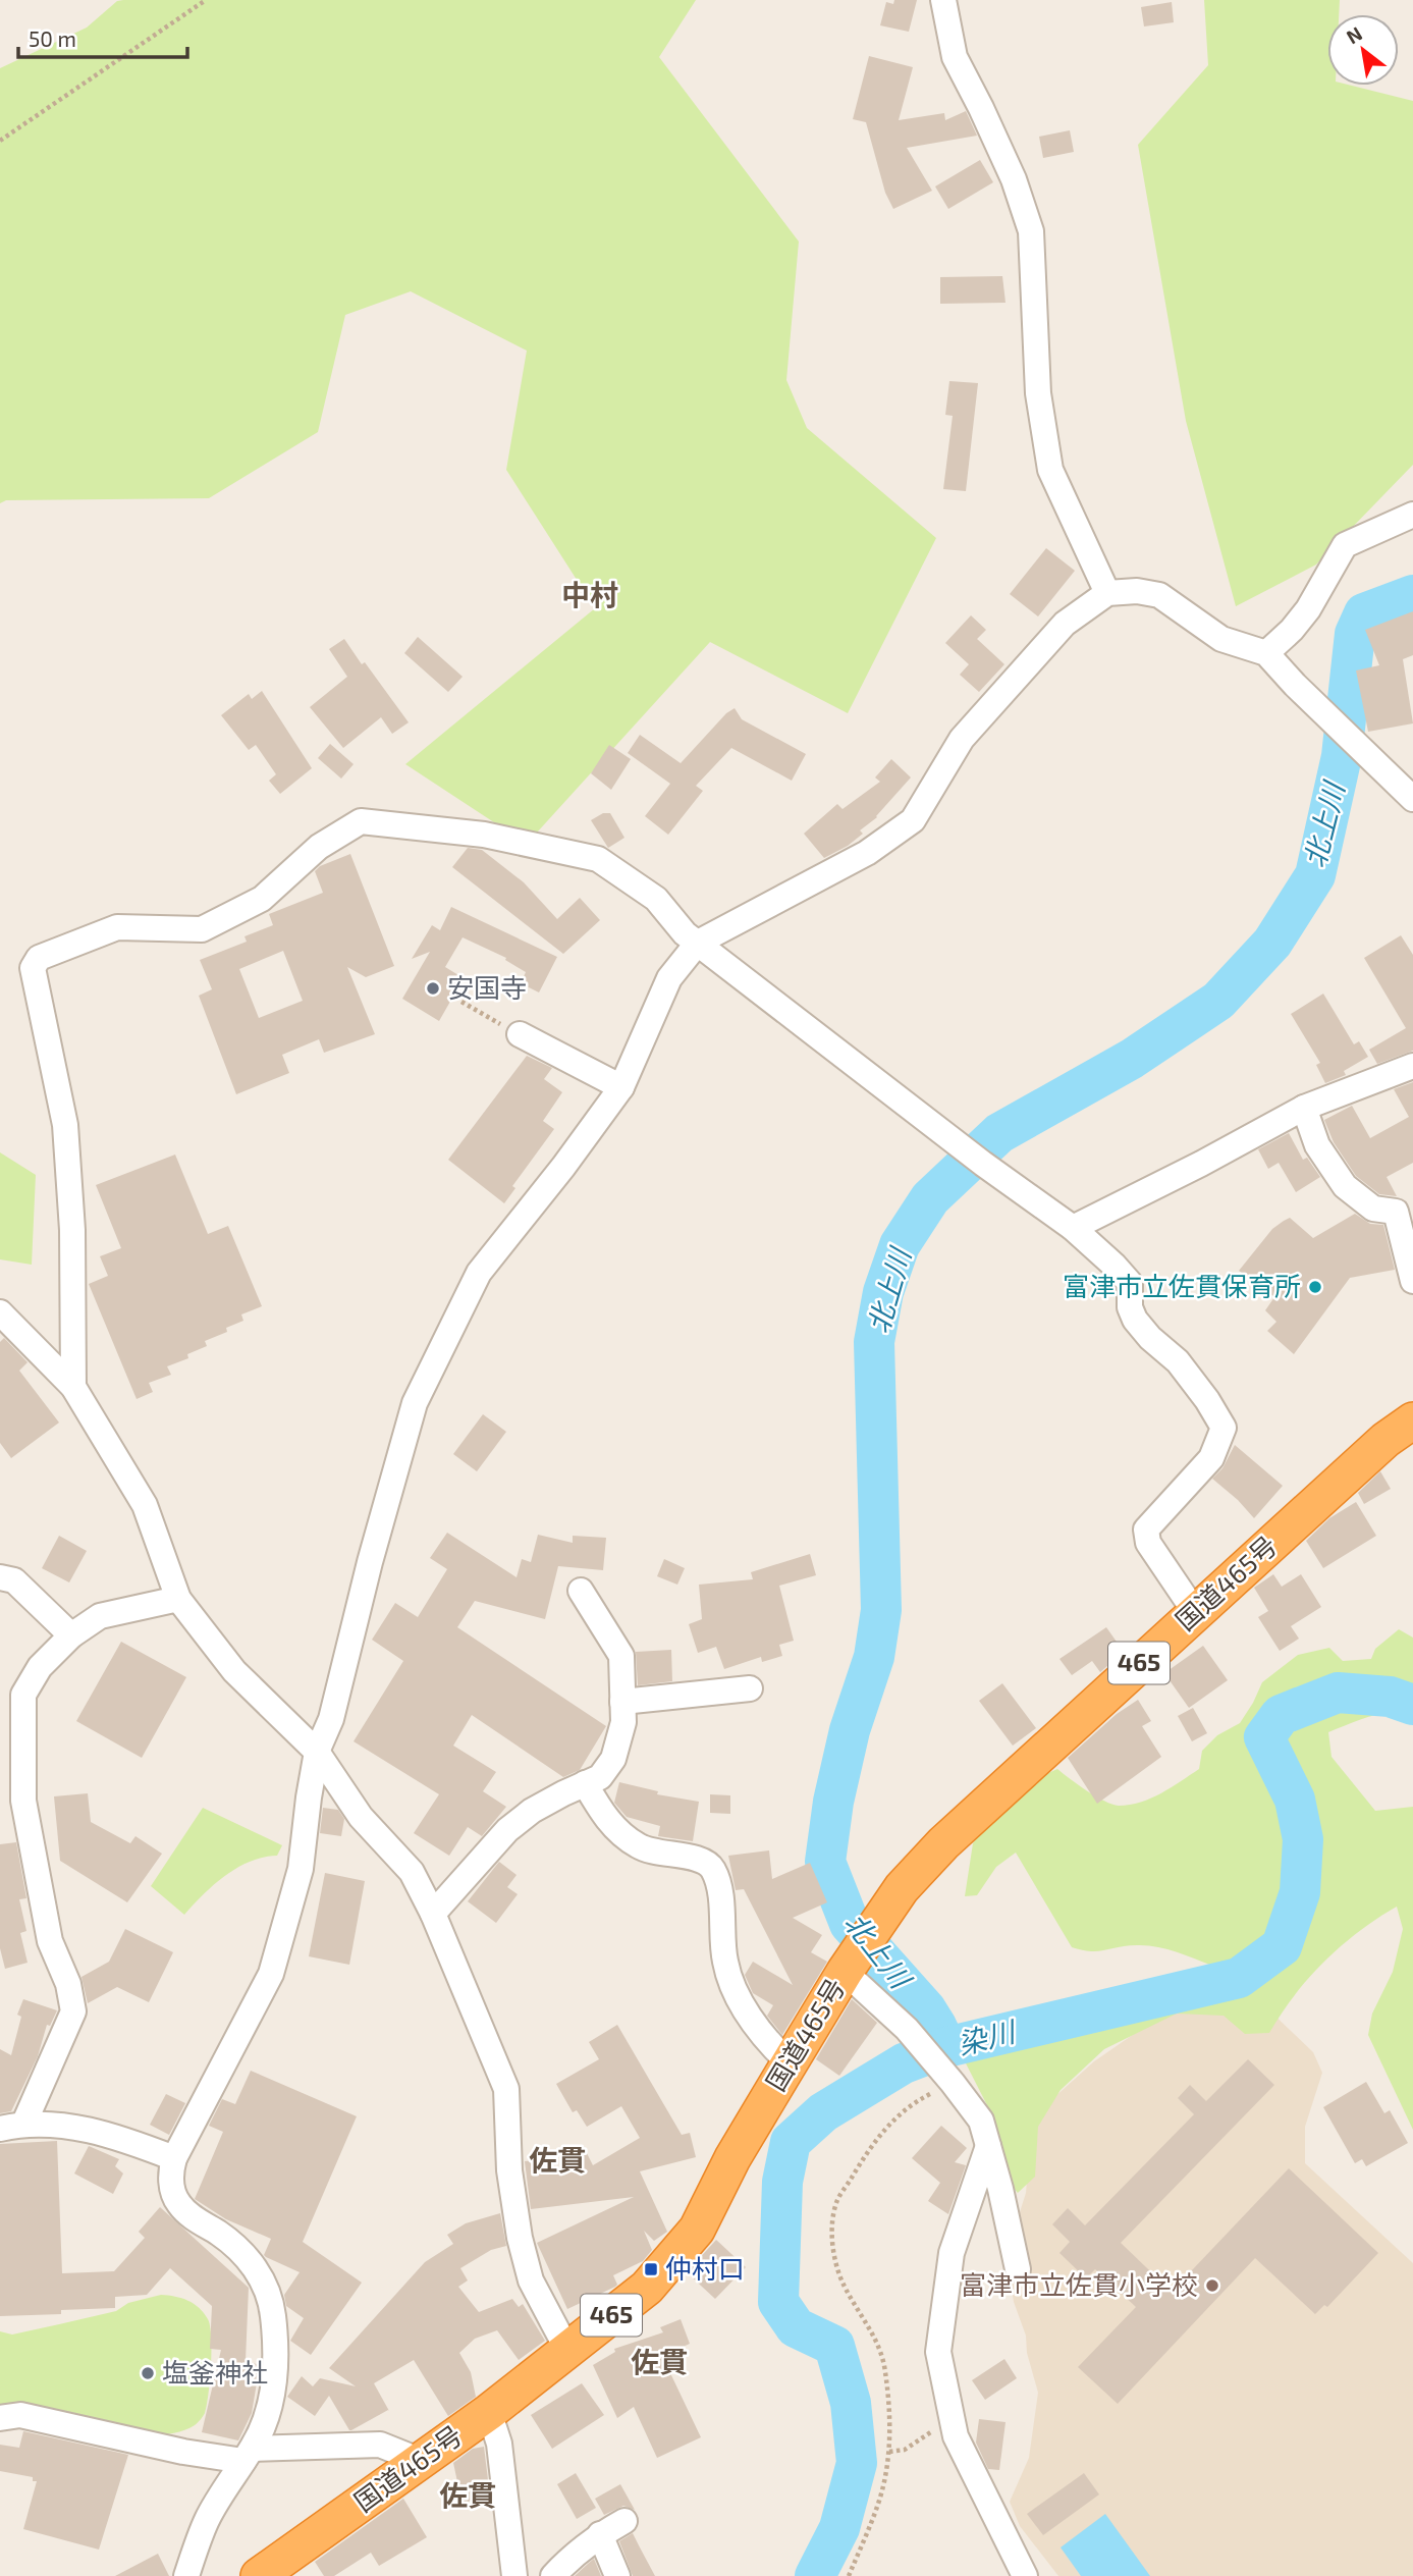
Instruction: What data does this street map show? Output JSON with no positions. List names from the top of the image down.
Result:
{
  "streets": {
    "highway": ["国道465号", "465"]
  },
  "districts": [
    "中村",
    "佐貫",
    "佐貫",
    "佐貫"
  ],
  "water": ["北上川", "染川"],
  "places": {
    "other": [
      "安国寺",
      "富津市立佐貫保育所",
      "富津市立佐貫小学校",
      "塩釜神社"
    ],
    "transit": ["仲村口"]
  },
  "scale_bar": "50 m",
  "north": "top left"
}
